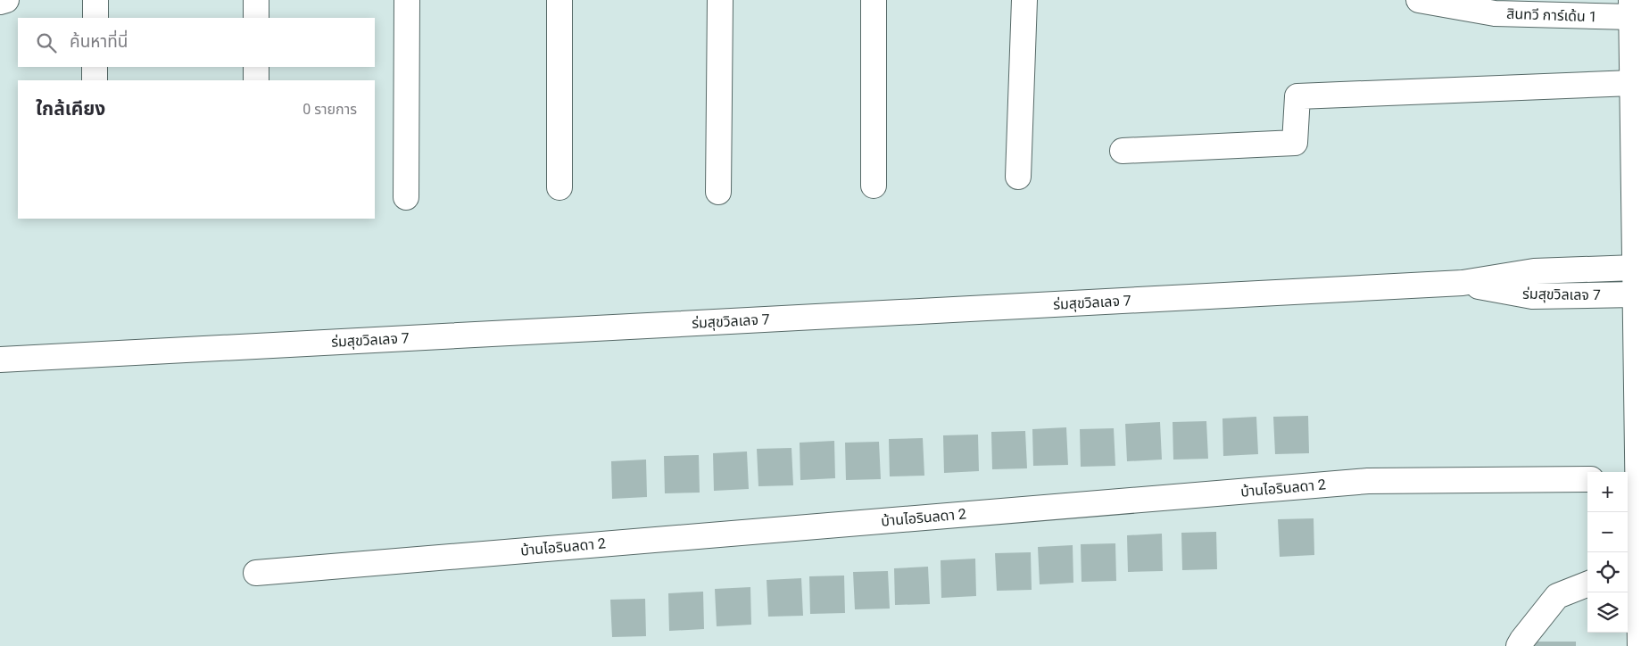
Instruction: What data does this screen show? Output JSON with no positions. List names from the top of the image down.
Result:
{
  "streets": {
    "main road": ["สินทวี การ์เด้น 1", "ร่มสุขวิลเลจ 7", "บ้านไอรินลดา 2"]
  },
  "page": {
    "search": "ค้นหาที่นี่",
    "heading": ["ใกล้เคียง", "0 รายการ"],
    "map_buttons": ["+", "−"]
  }
}
